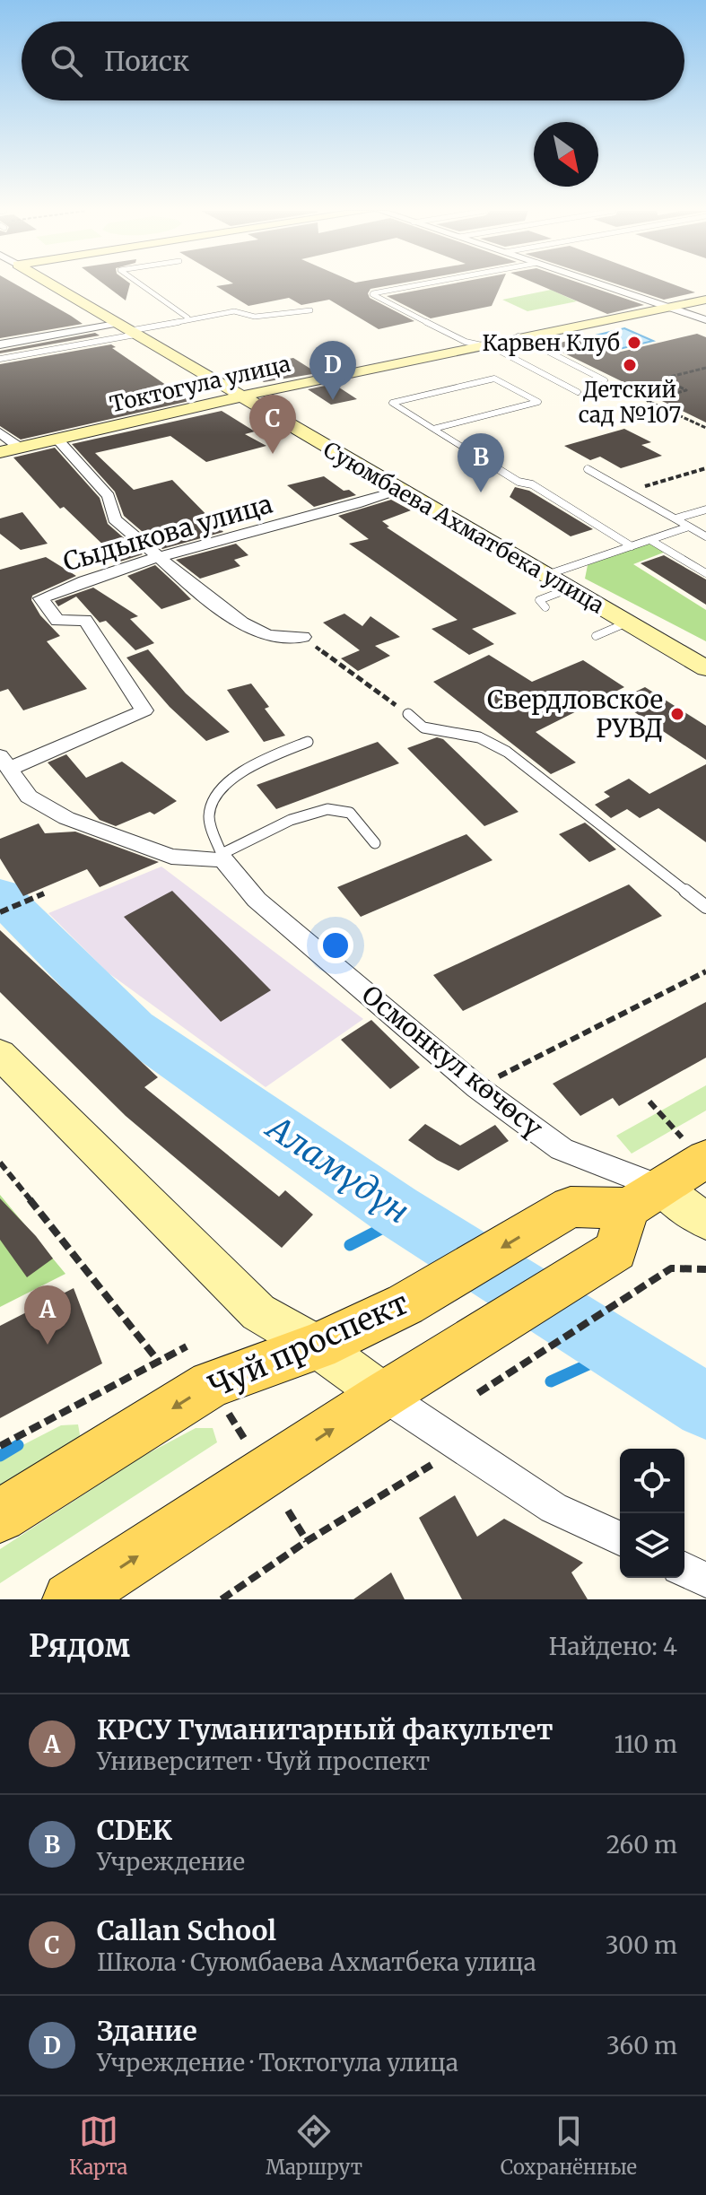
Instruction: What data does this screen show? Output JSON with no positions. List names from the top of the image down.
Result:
{
  "streets": {
    "main road": ["Чуй проспект"],
    "street": [
      "Токтогула улица",
      "Суюмбаева Ахматбека улица",
      "Сыдыкова улица",
      "Осмонкул көчөсү"
    ]
  },
  "crossings": [
    ["Токтогула улица", "Суюмбаева Ахматбека улица"],
    ["Суюмбаева Ахматбека улица", "Сыдыкова улица"],
    ["Осмонкул көчөсү", "Чуй проспект"]
  ],
  "water": ["Аламүдүн"],
  "places": ["Карвен Клуб", "Детский сад №107", "Свердловское РУВД"],
  "north": "bottom right",
  "page": {
    "search": "Поиск",
    "pins": [
      "D",
      "C",
      "B",
      "A"
    ],
    "heading": ["Рядом", "Найдено: 4"],
    "list": [
      {
        "mark": "A",
        "name": "КРСУ Гуманитарный факультет",
        "note": "Университет · Чуй проспект",
        "value": "110 m"
      },
      {
        "mark": "B",
        "name": "CDEK",
        "note": "Учреждение",
        "value": "260 m"
      },
      {
        "mark": "C",
        "name": "Callan School",
        "note": "Школа · Суюмбаева Ахматбека улица",
        "value": "300 m"
      },
      {
        "mark": "D",
        "name": "Здание",
        "note": "Учреждение · Токтогула улица",
        "value": "360 m"
      }
    ],
    "nav": ["Карта", "Маршрут", "Сохранённые"]
  }
}
